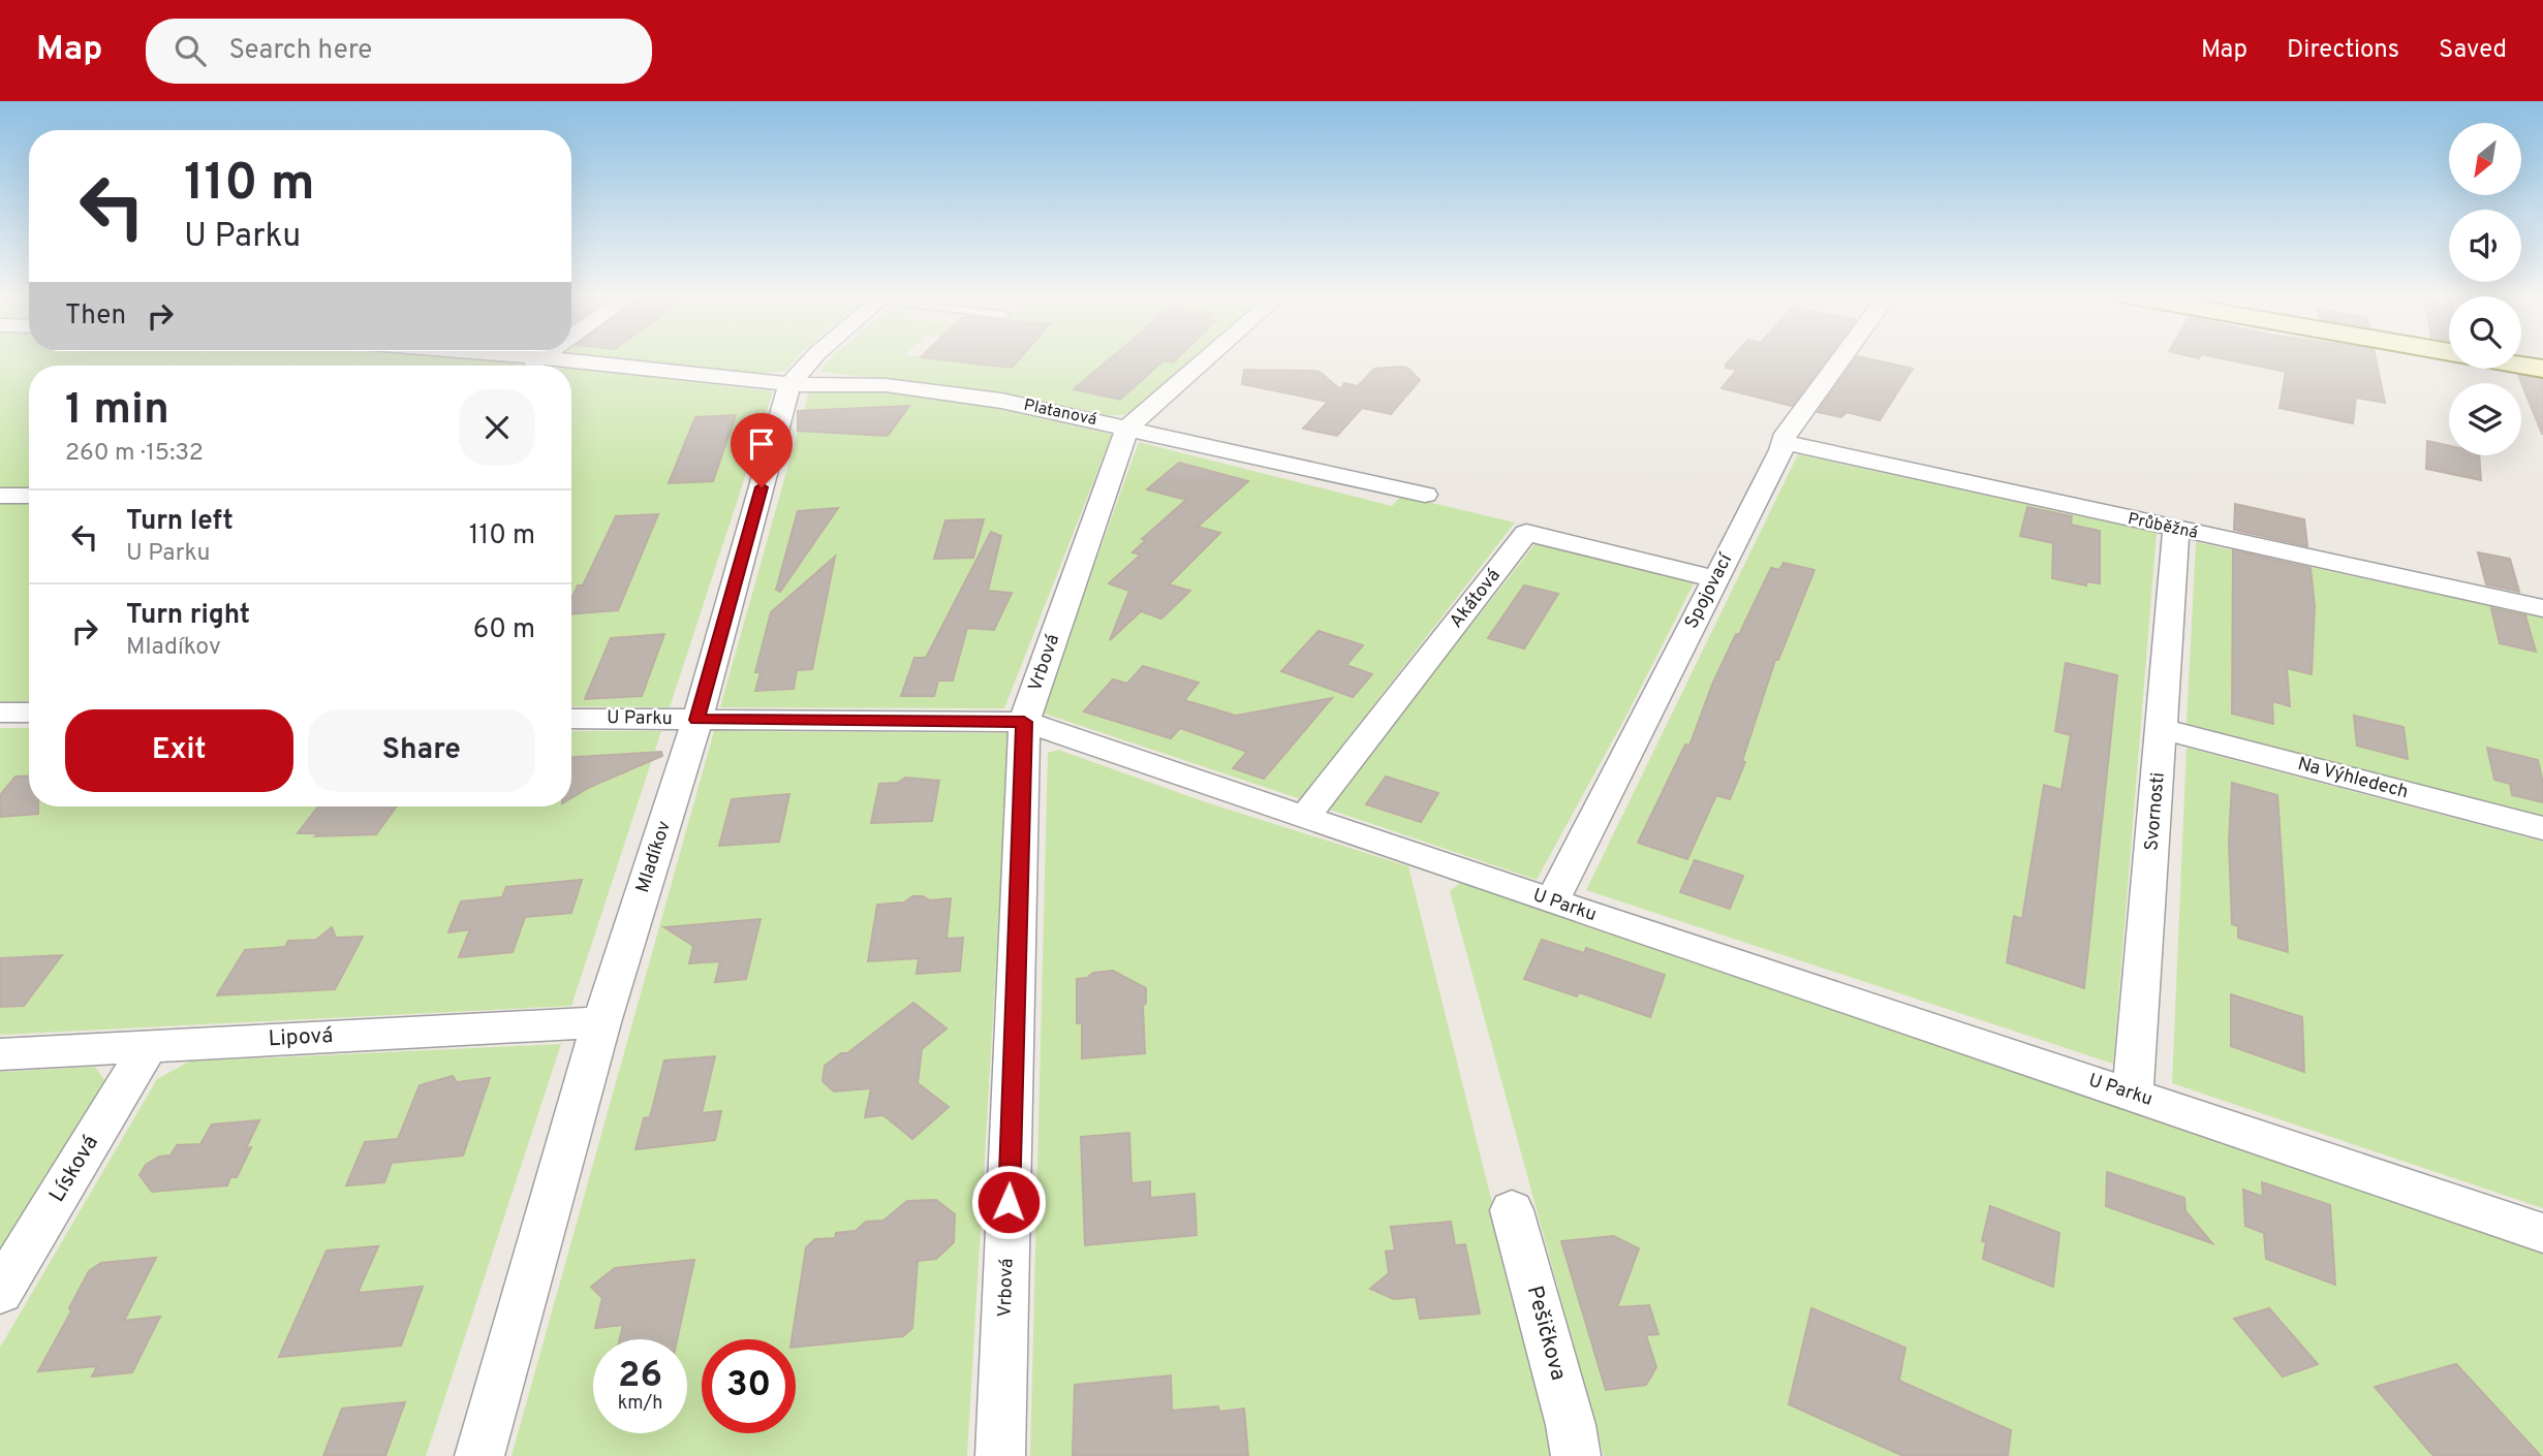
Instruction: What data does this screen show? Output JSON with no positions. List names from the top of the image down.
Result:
{
  "streets": {
    "street": [
      "Platanová",
      "Průběžná",
      "Spojovací",
      "Akátová",
      "Vrbová",
      "U Parku",
      "Na Výhledech",
      "Svornosti",
      "Mladíkov",
      "Lipová",
      "Lísková",
      "Pešičkova"
    ]
  },
  "crossings": [
    ["Platanová", "Vrbová"],
    ["Platanová", "Mladíkov"],
    ["Průběžná", "Spojovací"],
    ["Průběžná", "Svornosti"],
    ["Spojovací", "Akátová"],
    ["Spojovací", "U Parku"],
    ["Akátová", "U Parku"],
    ["Vrbová", "U Parku"],
    ["U Parku", "Svornosti"],
    ["U Parku", "Mladíkov"],
    ["Na Výhledech", "Svornosti"],
    ["Mladíkov", "Lipová"],
    ["Lipová", "Lísková"]
  ],
  "north": "bottom left",
  "page": {
    "header": "Map",
    "search": "Search here",
    "nav": ["Map", "Directions", "Saved"],
    "turn": ["110 m", "U Parku"],
    "then": "Then",
    "heading": ["1 min", "260 m · 15:32"],
    "list": [
      {
        "name": "Turn left",
        "note": "U Parku",
        "value": "110 m"
      },
      {
        "name": "Turn right",
        "note": "Mladíkov",
        "value": "60 m"
      }
    ],
    "buttons": ["Exit", "Share"],
    "speed": "26 km/h",
    "limit": "30"
  }
}
